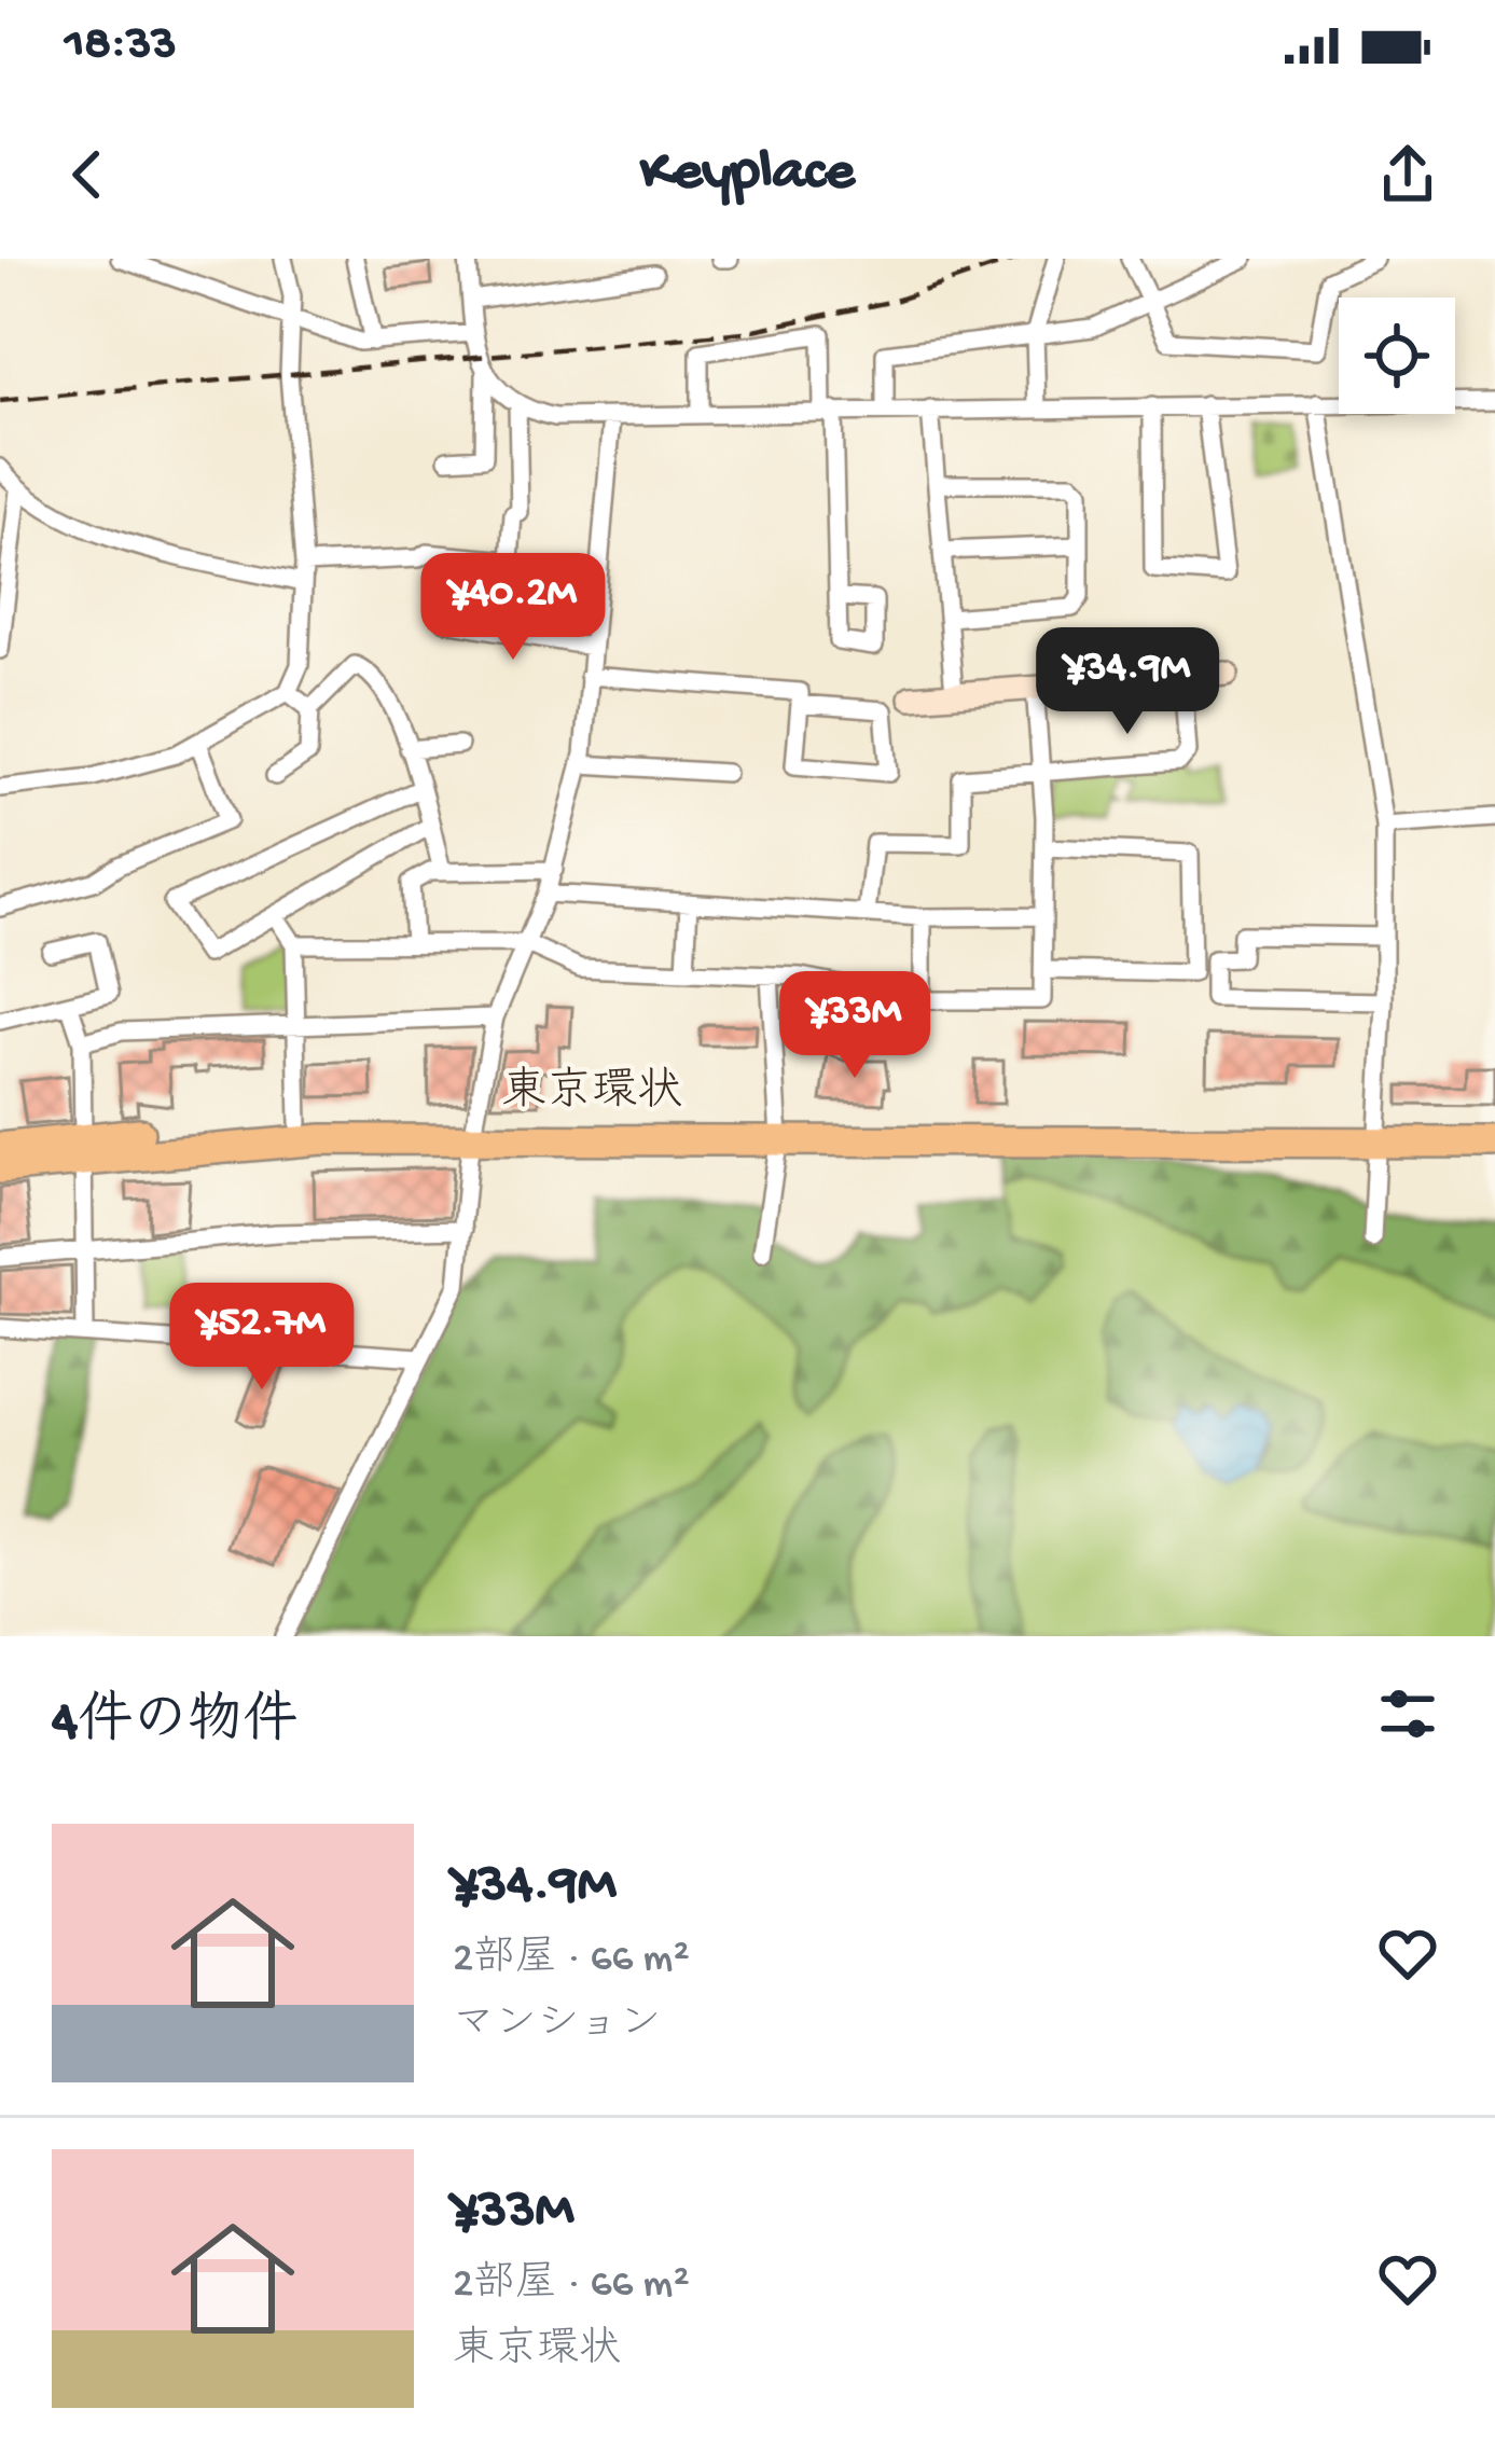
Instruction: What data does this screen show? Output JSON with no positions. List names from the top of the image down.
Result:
{
  "streets": {
    "highway": ["東京環状"]
  },
  "page": {
    "status": "18:33",
    "header": "Keyplace",
    "price": [
      "¥40.2M",
      "¥34.9M",
      "¥33M",
      "¥52.7M"
    ],
    "heading": "4件の物件",
    "list": [
      {
        "name": "¥34.9M",
        "note": "2部屋 · 66 m² · マンション"
      },
      {
        "name": "¥33M",
        "note": "2部屋 · 66 m² · 東京環状"
      }
    ]
  }
}
